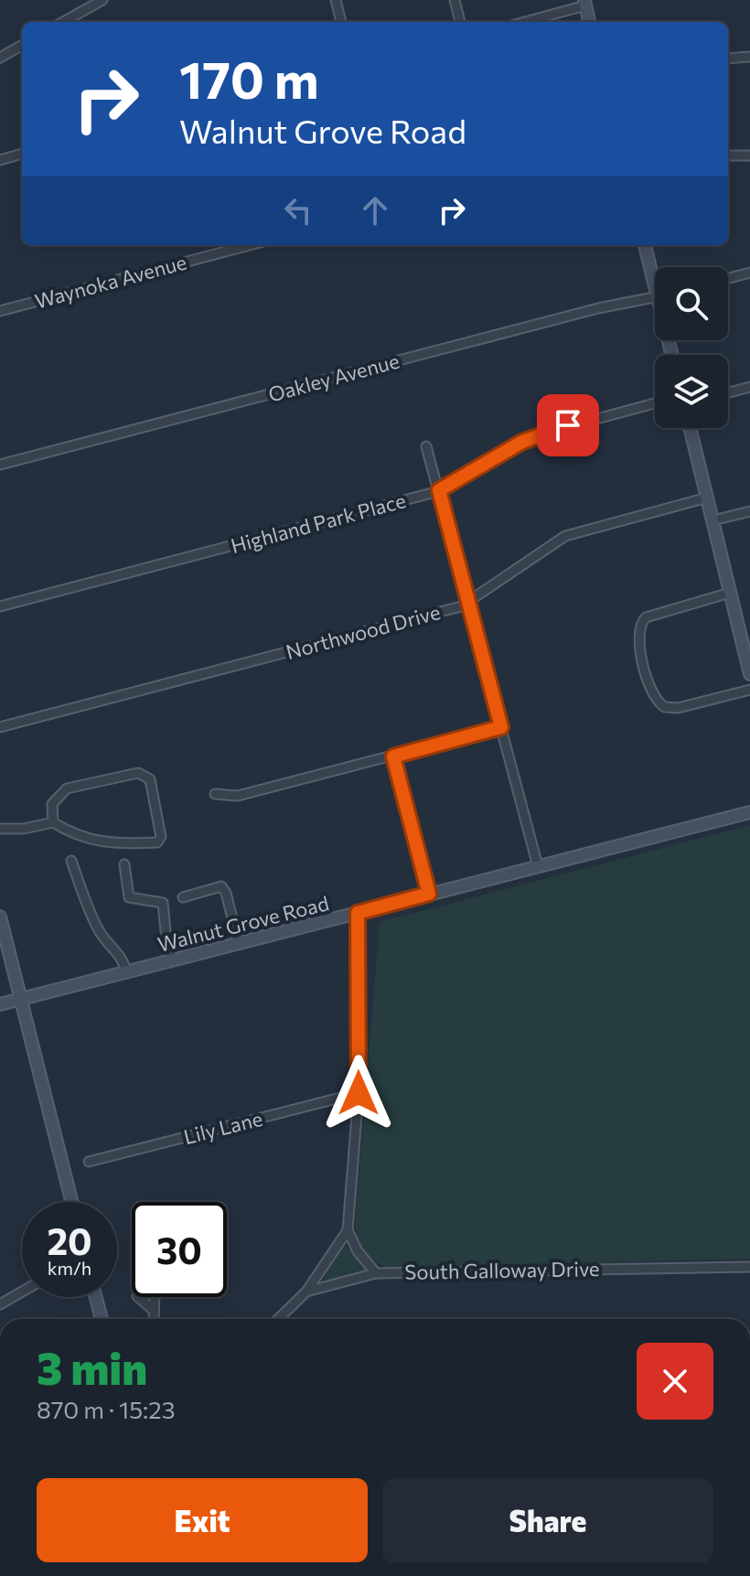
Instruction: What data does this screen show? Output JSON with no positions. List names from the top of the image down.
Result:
{
  "streets": {
    "main road": ["Walnut Grove Road"],
    "street": [
      "Waynoka Avenue",
      "Oakley Avenue",
      "Highland Park Place",
      "Northwood Drive",
      "Lily Lane",
      "South Galloway Drive"
    ]
  },
  "page": {
    "turn": ["170 m", "Walnut Grove Road"],
    "speed": "20 km/h",
    "limit": "30",
    "heading": ["3 min", "870 m · 15:23"],
    "buttons": ["Exit", "Share"]
  }
}
